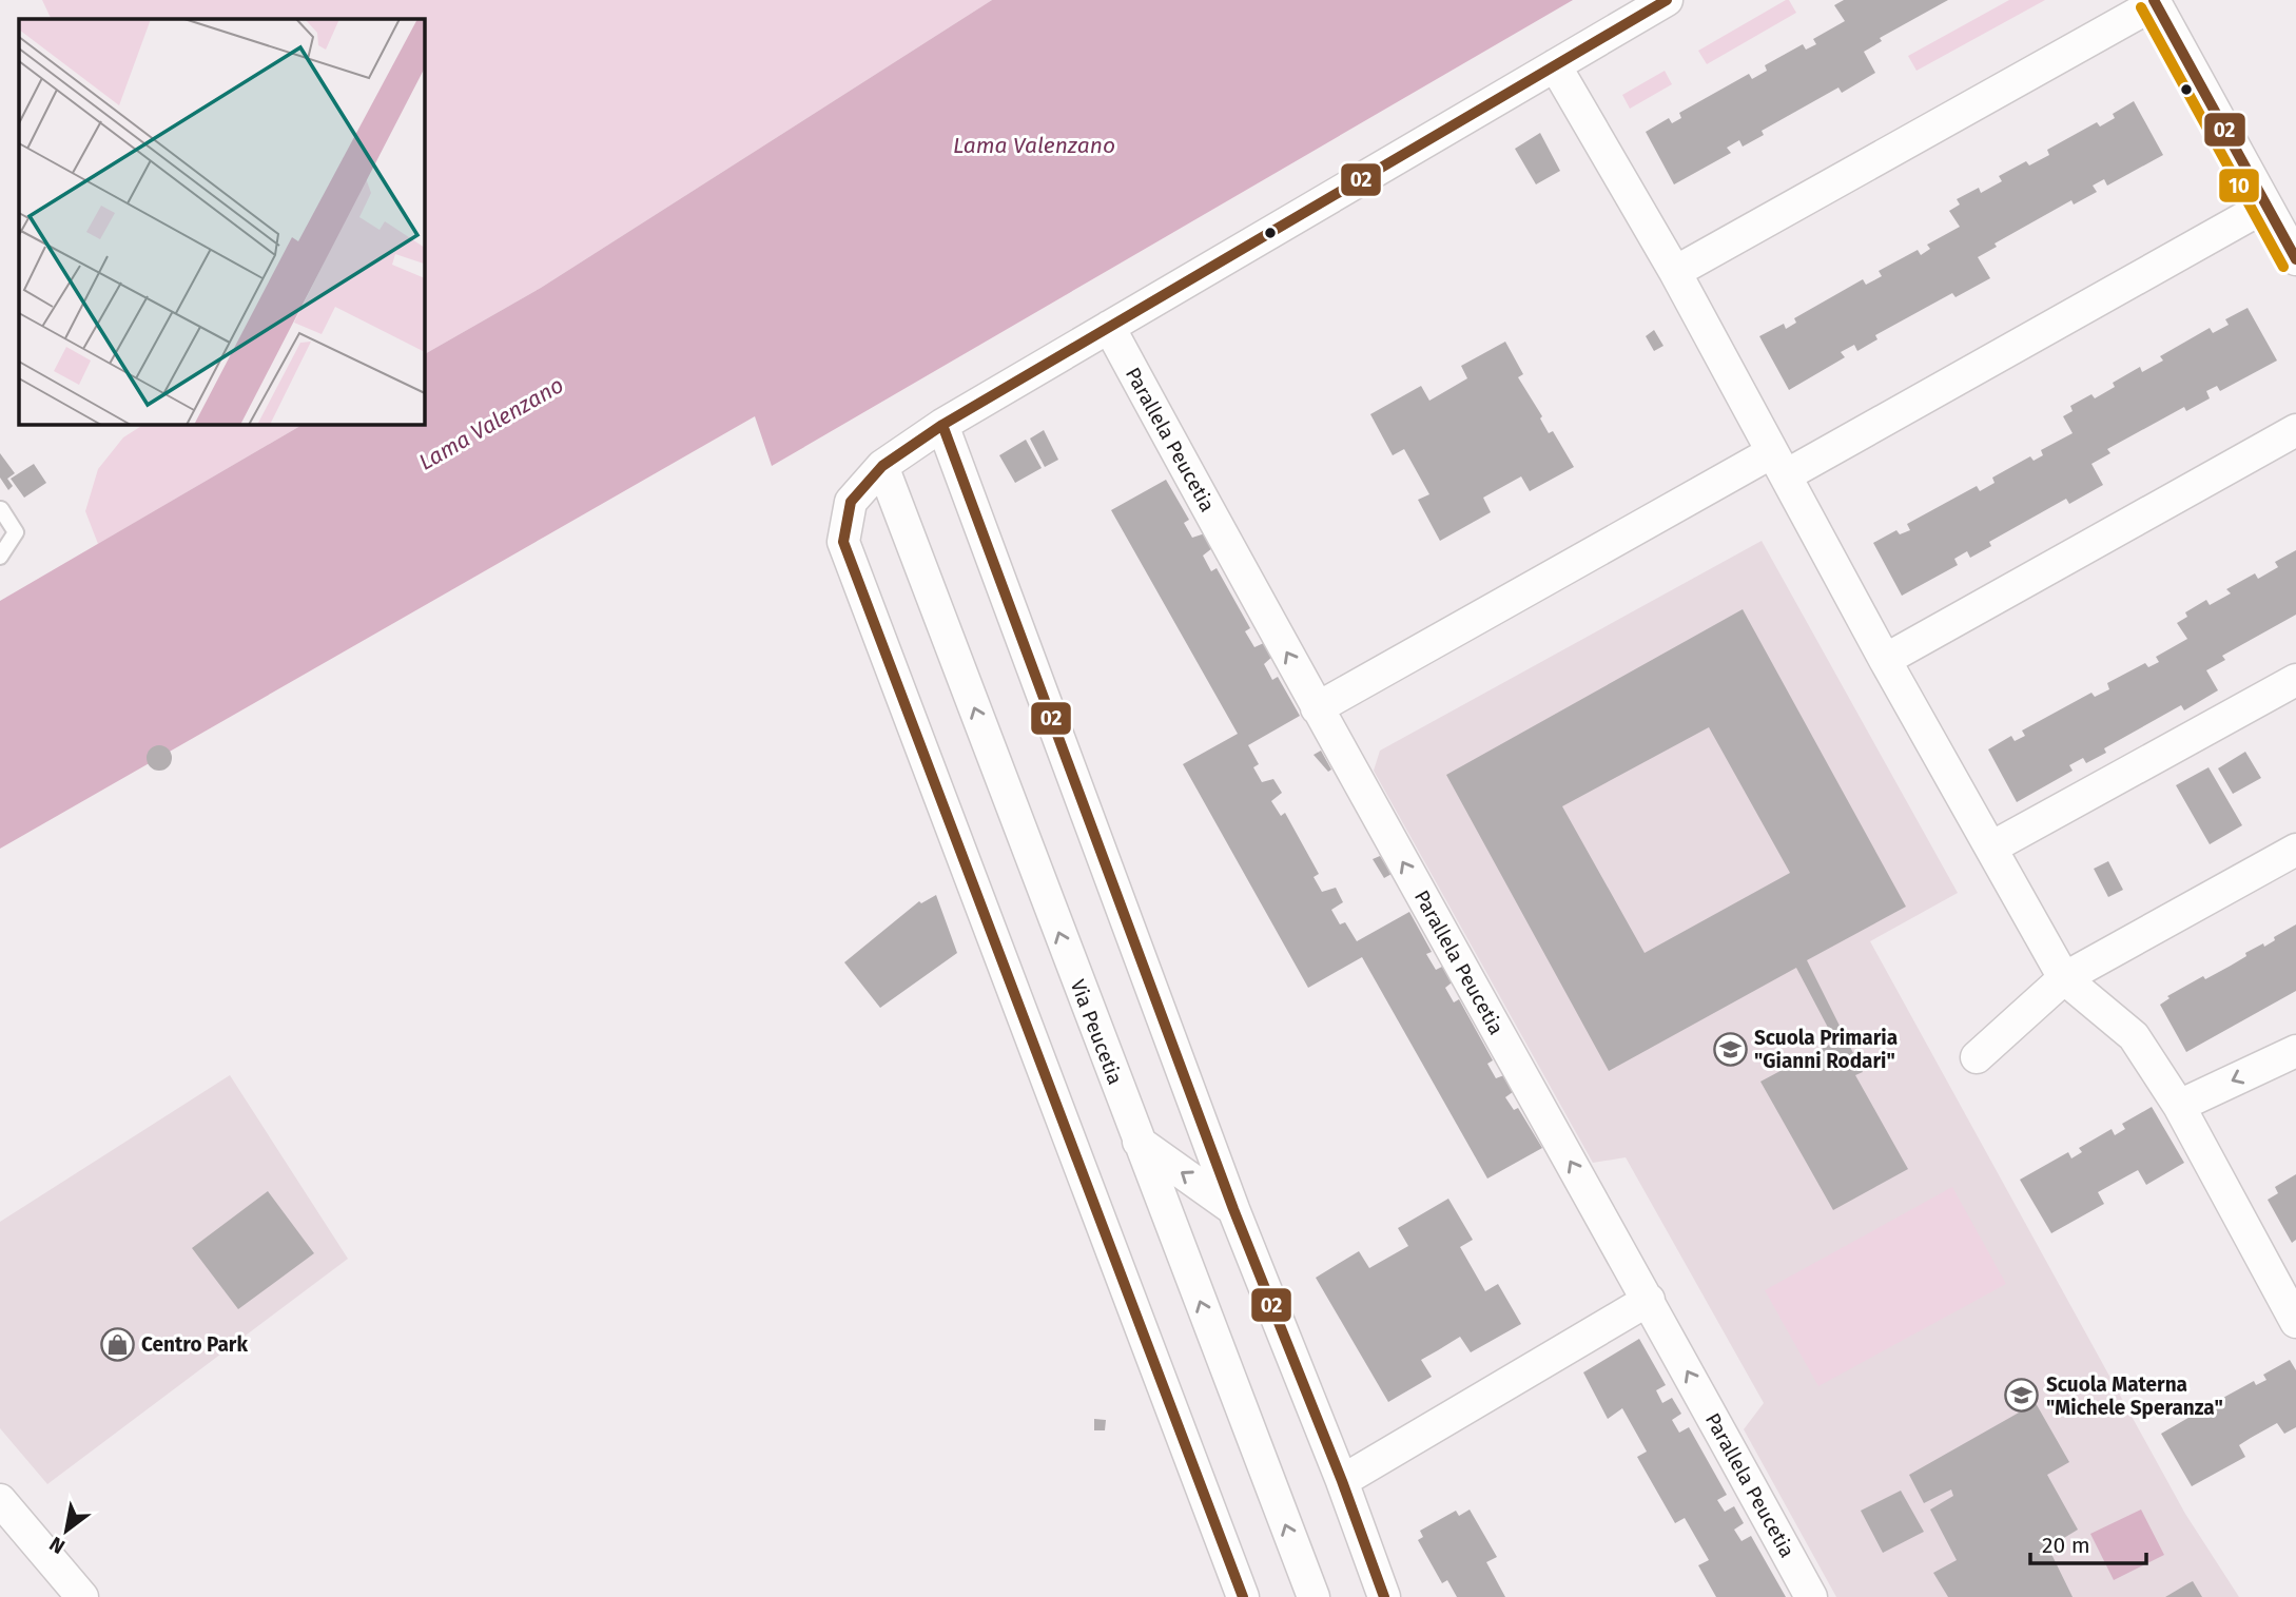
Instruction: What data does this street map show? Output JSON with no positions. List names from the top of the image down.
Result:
{
  "streets": {
    "street": ["Parallela Peucetia", "Via Peucetia"]
  },
  "water": ["Lama Valenzano"],
  "places": {
    "school or university": ["Scuola Primaria \"Gianni Rodari\"", "Scuola Materna \"Michele Speranza\""],
    "shop": ["Centro Park"]
  },
  "lines": ["transit line 02", "transit line 10"],
  "scale_bar": "20 m",
  "north": "bottom left"
}
